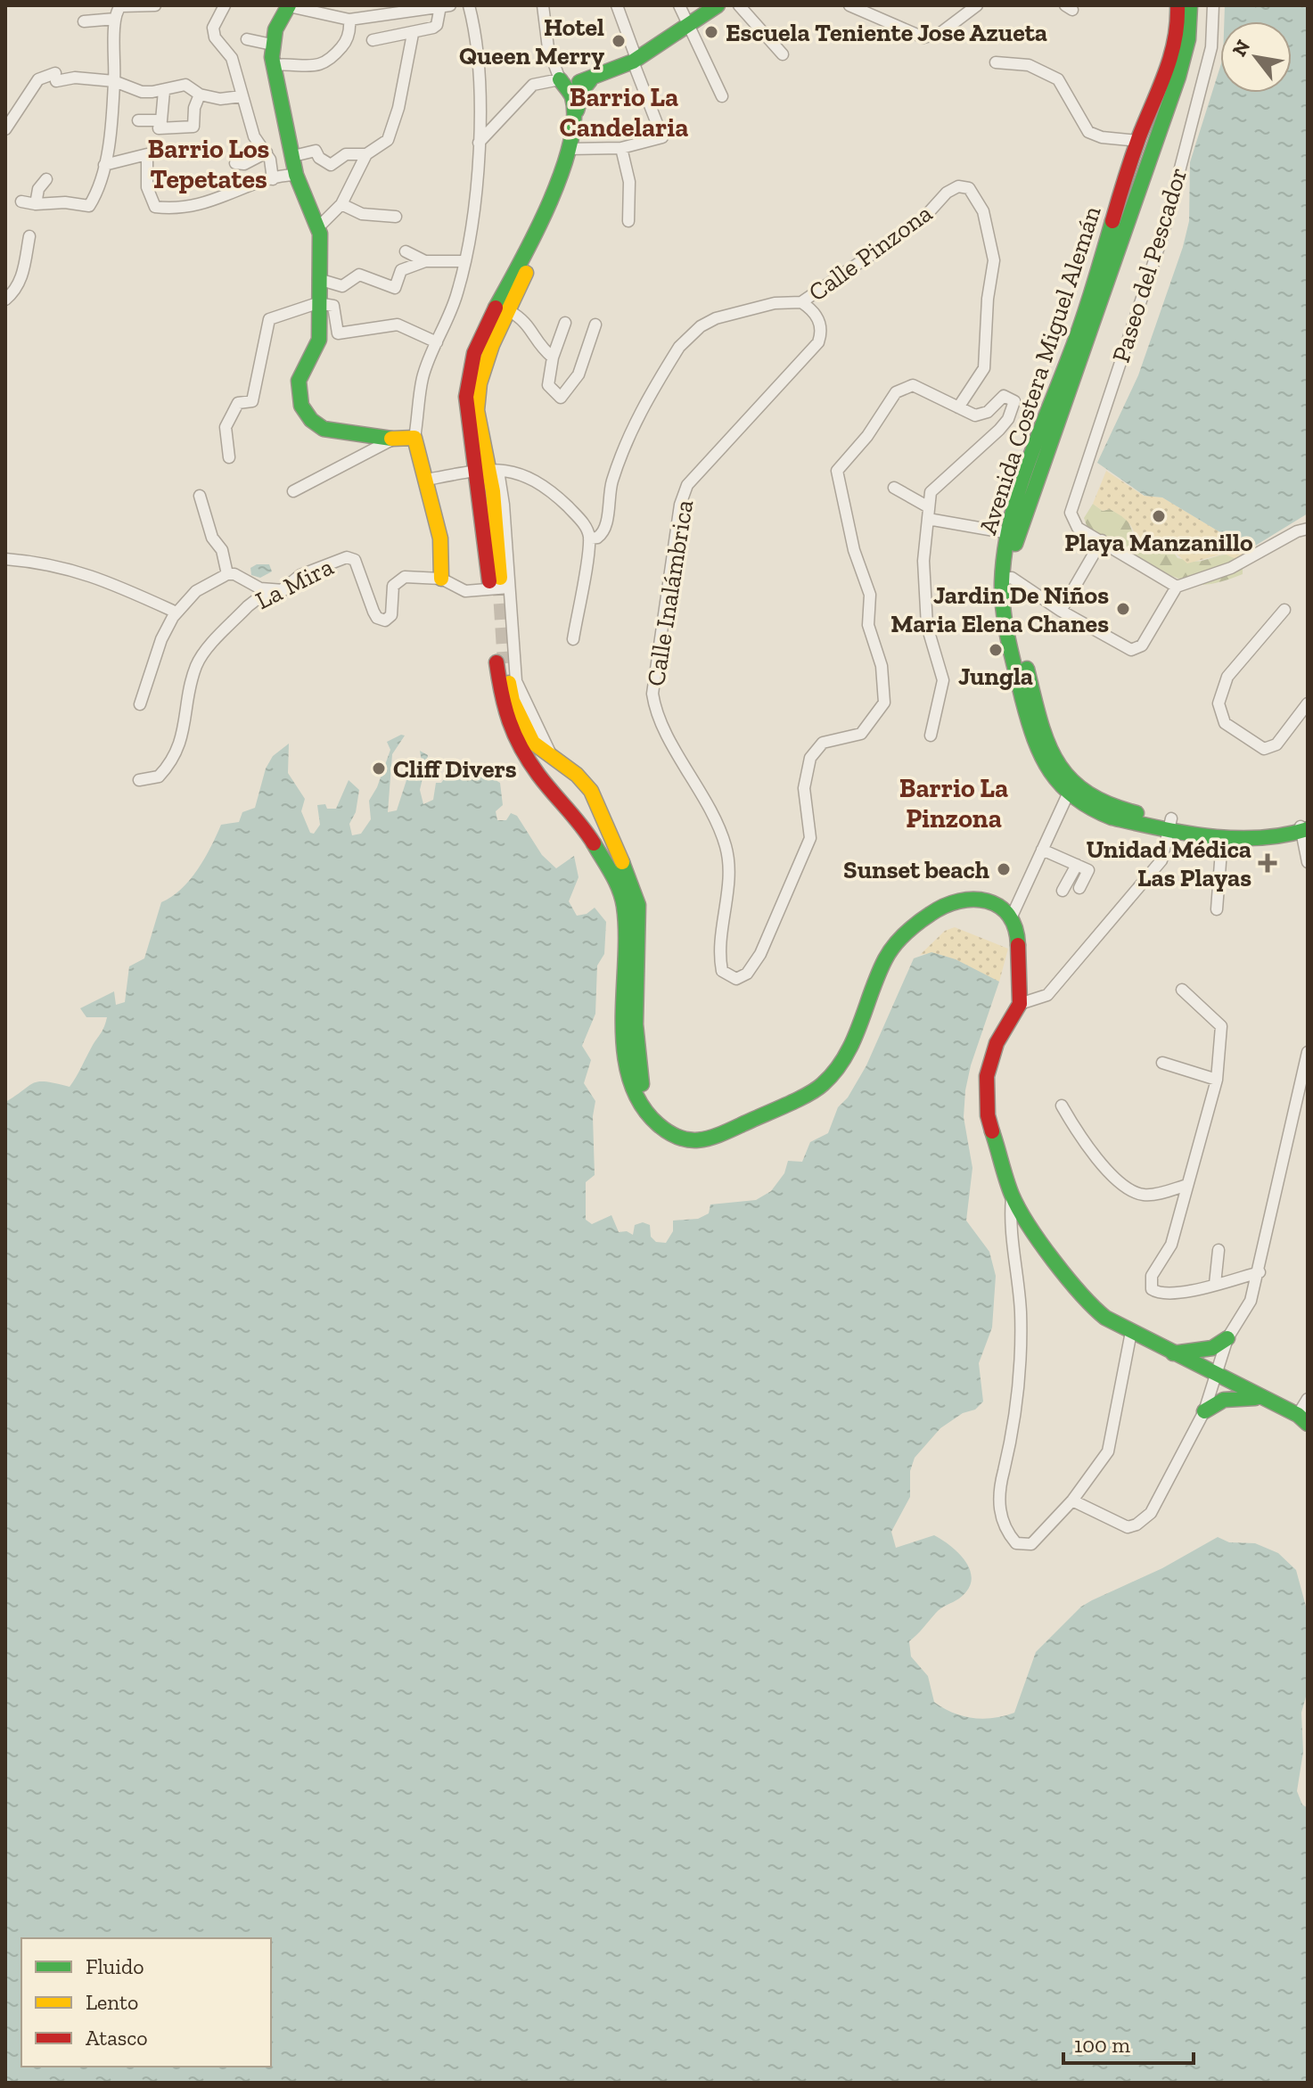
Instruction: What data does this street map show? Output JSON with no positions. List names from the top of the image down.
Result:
{
  "streets": {
    "main road": ["Avenida Costera Miguel Alemán"],
    "street": [
      "Calle Pinzona",
      "Paseo del Pescador",
      "La Mira",
      "Calle Inalámbrica"
    ]
  },
  "crossings": [
    ["Calle Pinzona", "Calle Inalámbrica"]
  ],
  "districts": ["Barrio La Candelaria", "Barrio Los Tepetates", "Barrio La Pinzona"],
  "places": {
    "other": [
      "Escuela Teniente Jose Azueta",
      "Hotel Queen Merry",
      "Playa Manzanillo",
      "Jardin De Niños Maria Elena Chanes",
      "Jungla",
      "Cliff Divers",
      "Sunset beach"
    ],
    "health": ["Unidad Médica Las Playas"]
  },
  "legend": ["Fluido", "Lento", "Atasco"],
  "scale_bar": "100 m",
  "north": "top left"
}
